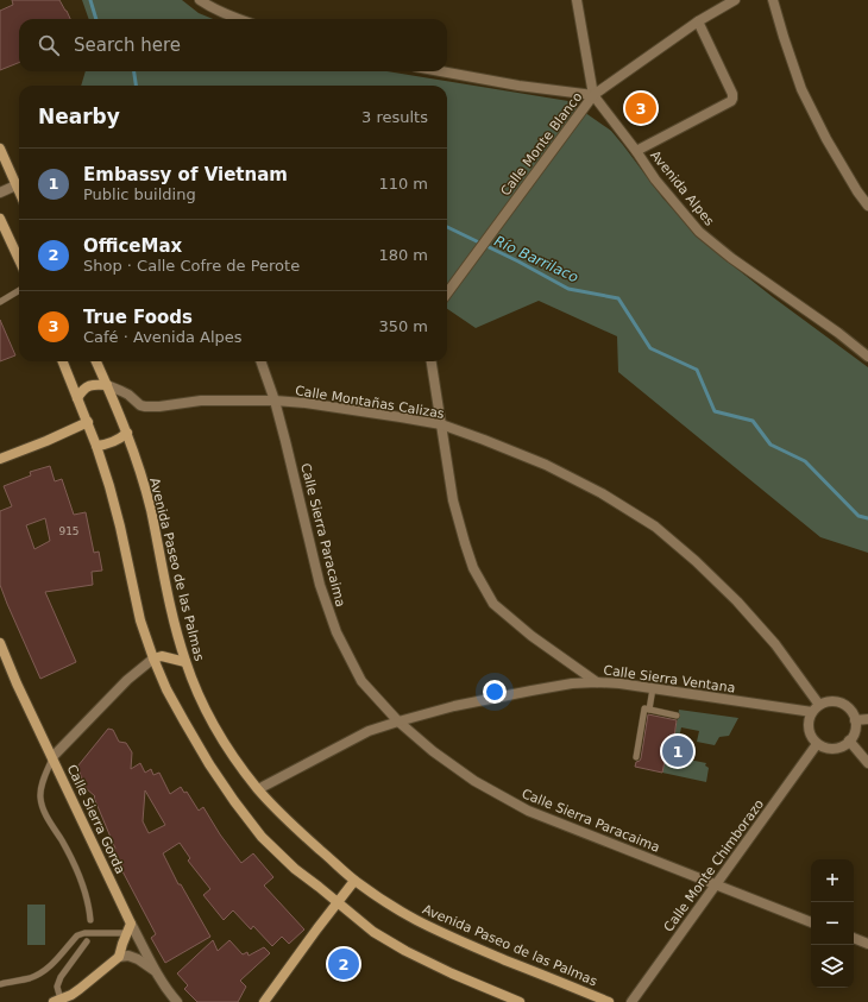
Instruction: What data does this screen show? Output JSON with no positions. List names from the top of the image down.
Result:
{
  "streets": {
    "main road": ["Avenida Paseo de las Palmas", "Calle Sierra Gorda"],
    "street": [
      "Calle Monte Blanco",
      "Avenida Alpes",
      "Calle Montañas Calizas",
      "Calle Sierra Paracaima",
      "Calle Sierra Ventana",
      "Calle Monte Chimborazo"
    ]
  },
  "crossings": [
    ["Calle Monte Blanco", "Avenida Alpes"],
    ["Calle Montañas Calizas", "Calle Sierra Paracaima"],
    ["Calle Montañas Calizas", "Avenida Paseo de las Palmas"],
    ["Calle Montañas Calizas", "Calle Sierra Ventana"],
    ["Calle Montañas Calizas", "Calle Monte Chimborazo"],
    ["Calle Sierra Paracaima", "Calle Sierra Ventana"],
    ["Calle Sierra Paracaima", "Calle Monte Chimborazo"],
    ["Avenida Paseo de las Palmas", "Calle Sierra Ventana"],
    ["Calle Sierra Ventana", "Calle Monte Chimborazo"]
  ],
  "water": ["Río Barrilaco"],
  "house_numbers": ["915"],
  "page": {
    "search": "Search here",
    "heading": ["Nearby", "3 results"],
    "pins": ["3", "1", "2"],
    "list": [
      {
        "mark": "1",
        "name": "Embassy of Vietnam",
        "note": "Public building",
        "value": "110 m"
      },
      {
        "mark": "2",
        "name": "OfficeMax",
        "note": "Shop · Calle Cofre de Perote",
        "value": "180 m"
      },
      {
        "mark": "3",
        "name": "True Foods",
        "note": "Café · Avenida Alpes",
        "value": "350 m"
      }
    ],
    "map_buttons": ["+", "−"]
  }
}
